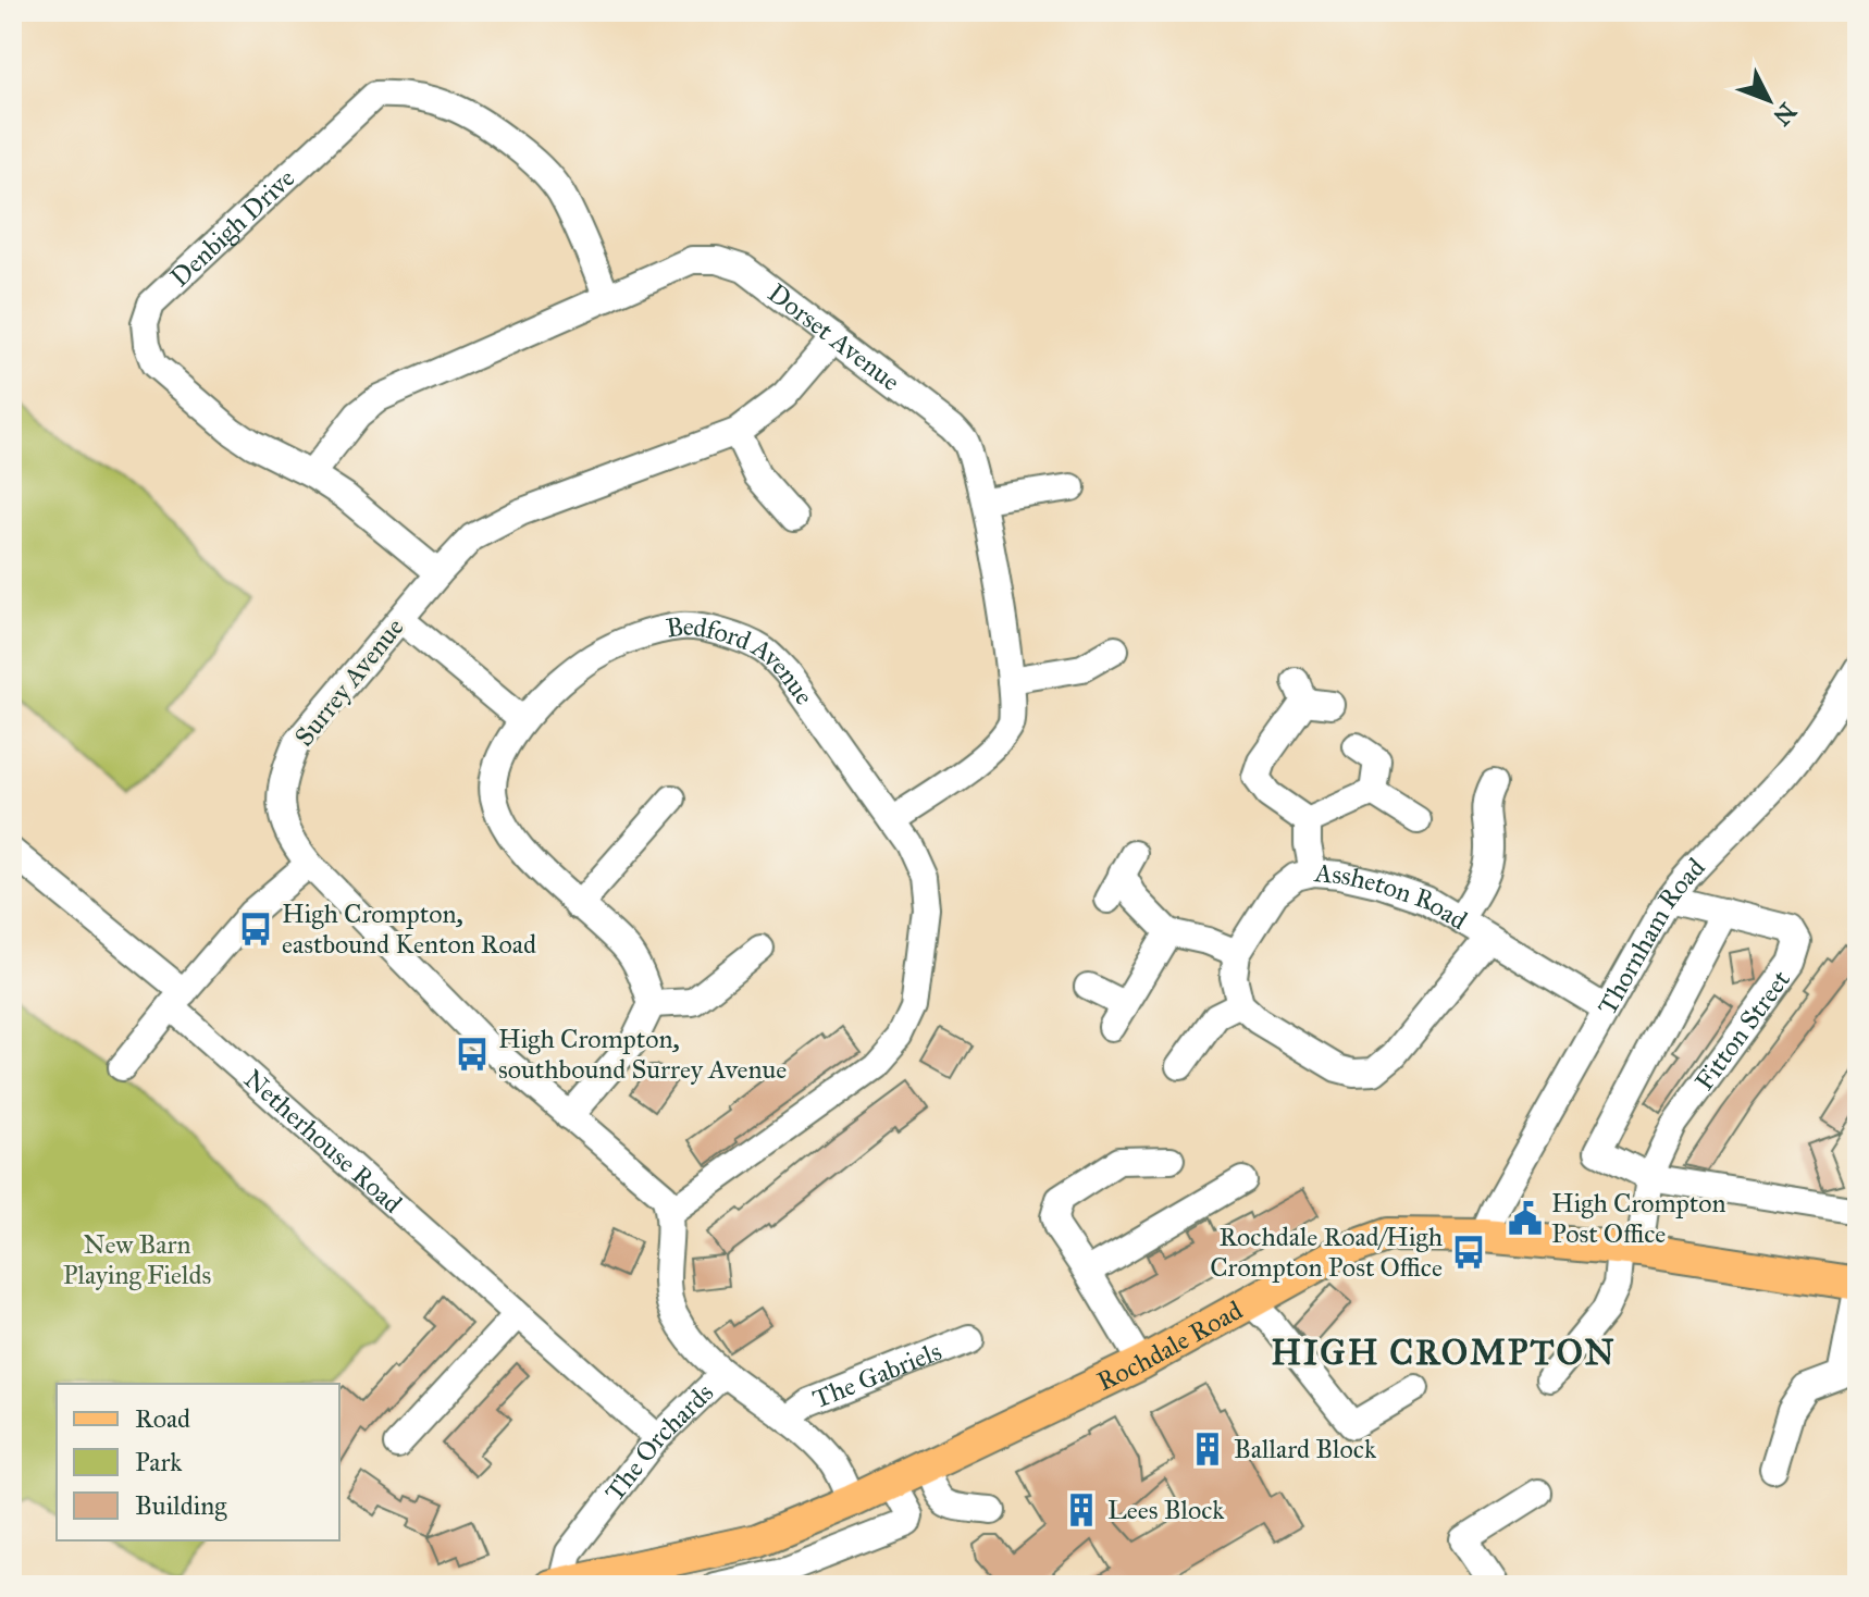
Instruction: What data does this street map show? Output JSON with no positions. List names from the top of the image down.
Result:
{
  "streets": {
    "main road": ["Rochdale Road"],
    "street": [
      "Denbigh Drive",
      "Dorset Avenue",
      "Bedford Avenue",
      "Surrey Avenue",
      "Assheton Road",
      "Thornham Road",
      "Fitton Street",
      "Netherhouse Road",
      "The Gabriels",
      "The Orchards"
    ]
  },
  "crossings": [
    ["Denbigh Drive", "Dorset Avenue"],
    ["Denbigh Drive", "Surrey Avenue"],
    ["Dorset Avenue", "Bedford Avenue"],
    ["Dorset Avenue", "Surrey Avenue"],
    ["Bedford Avenue", "Surrey Avenue"],
    ["Assheton Road", "Thornham Road"],
    ["Thornham Road", "Fitton Street"],
    ["Thornham Road", "Rochdale Road"],
    ["Fitton Street", "Rochdale Road"],
    ["Netherhouse Road", "The Orchards"],
    ["Rochdale Road", "The Orchards"],
    ["The Gabriels", "The Orchards"]
  ],
  "districts": ["HIGH CROMPTON"],
  "parks": ["New Barn Playing Fields"],
  "places": {
    "bus stop": ["High Crompton, eastbound Kenton Road", "High Crompton, southbound Surrey Avenue", "Rochdale Road/High Crompton Post Office"],
    "public building": ["High Crompton Post Office"],
    "building": ["Ballard Block", "Lees Block"]
  },
  "legend": ["Road", "Park", "Building"],
  "north": "bottom right"
}
